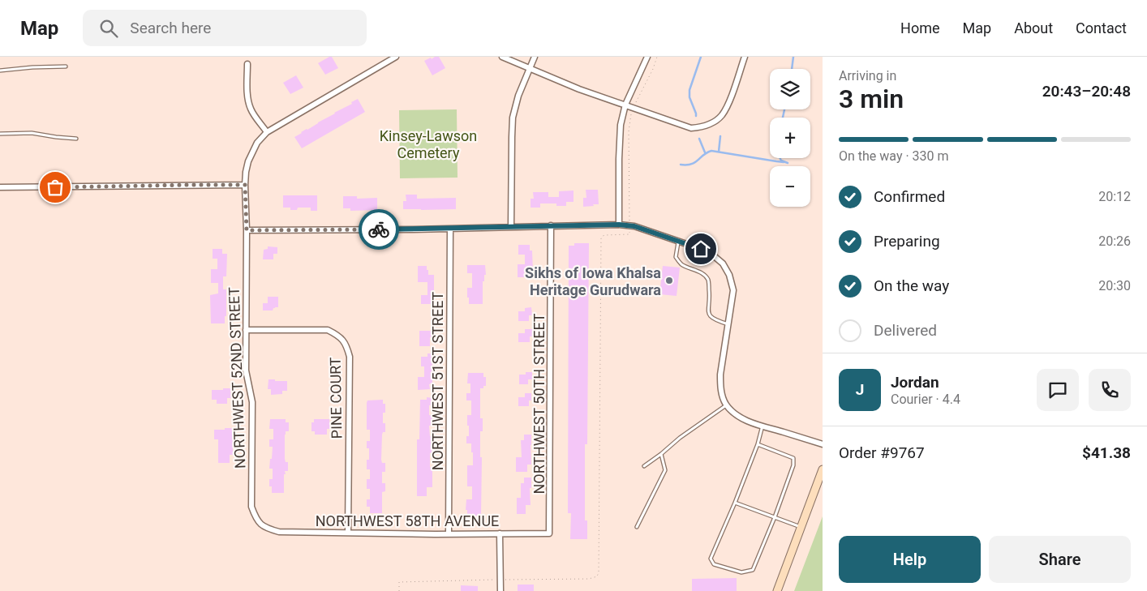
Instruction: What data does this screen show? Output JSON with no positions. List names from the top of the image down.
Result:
{
  "streets": {
    "street": [
      "NORTHWEST 52ND STREET",
      "NORTHWEST 51ST STREET",
      "PINE COURT",
      "NORTHWEST 50TH STREET",
      "NORTHWEST 58TH AVENUE"
    ]
  },
  "crossings": [
    ["NORTHWEST 52ND STREET", "PINE COURT"],
    ["NORTHWEST 52ND STREET", "NORTHWEST 58TH AVENUE"],
    ["NORTHWEST 51ST STREET", "NORTHWEST 58TH AVENUE"],
    ["PINE COURT", "NORTHWEST 58TH AVENUE"],
    ["NORTHWEST 50TH STREET", "NORTHWEST 58TH AVENUE"]
  ],
  "parks": ["Kinsey-Lawson Cemetery"],
  "places": ["Sikhs of Iowa Khalsa Heritage Gurudwara"],
  "page": {
    "header": "Map",
    "search": "Search here",
    "nav": [
      "Home",
      "Map",
      "About",
      "Contact"
    ],
    "heading": ["3 min", "Arriving in", "20:43–20:48"],
    "panel": [
      "Jordan",
      "Courier · 4.4",
      "Order #9767",
      "$41.38"
    ],
    "map_buttons": ["+", "−"],
    "bar": "On the way · 330 m",
    "list": [
      ["Confirmed", "20:12"],
      ["Preparing", "20:26"],
      ["On the way", "20:30"],
      "Delivered"
    ],
    "round": "J",
    "buttons": ["Help", "Share"]
  }
}
